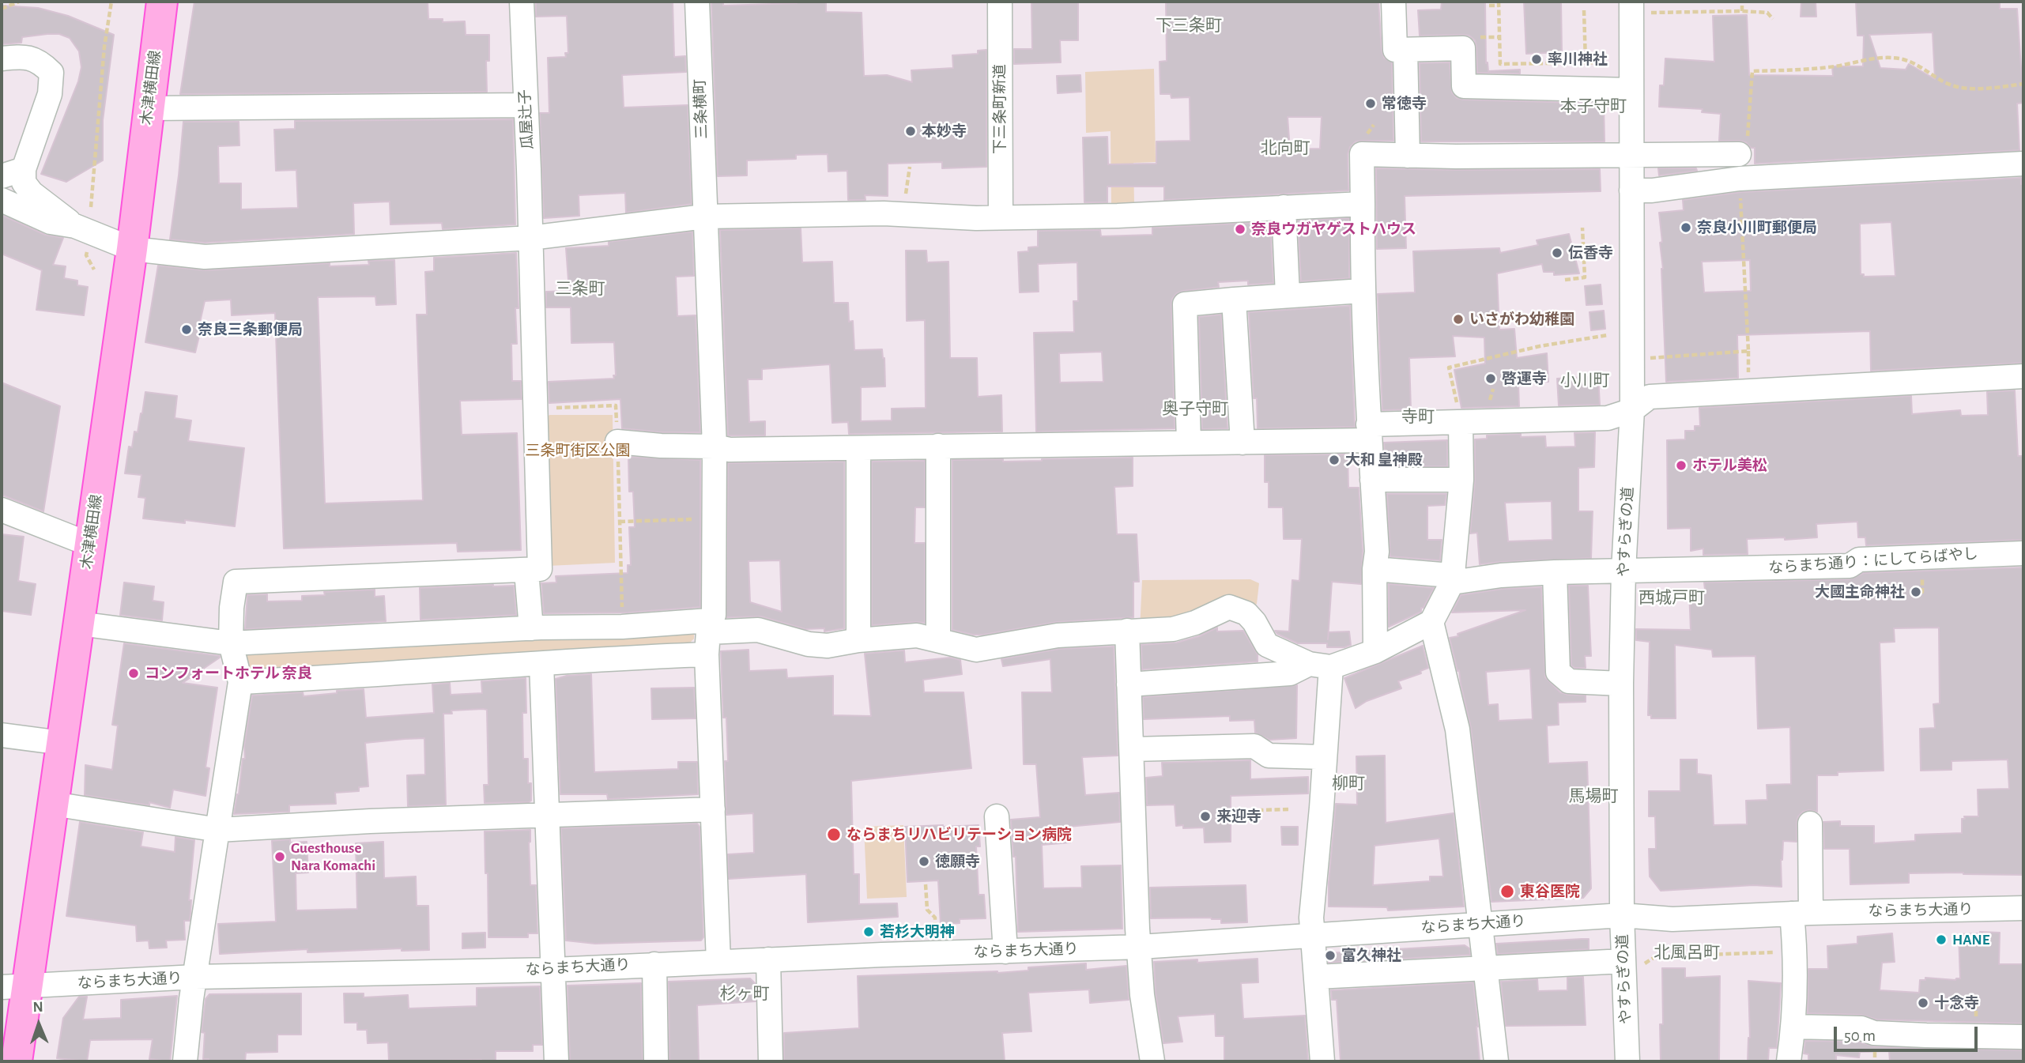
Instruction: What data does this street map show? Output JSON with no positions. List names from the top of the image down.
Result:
{
  "streets": {
    "main road": ["木津横田線"],
    "street": [
      "三条横町",
      "下三条町新道",
      "瓜屋辻子",
      "やすらぎの道",
      "ならまち通り：にしてらばやし",
      "ならまち大通り"
    ]
  },
  "crossings": [
    ["木津横田線", "ならまち大通り"],
    ["三条横町", "ならまち大通り"],
    ["やすらぎの道", "ならまち通り：にしてらばやし"],
    ["やすらぎの道", "ならまち大通り"]
  ],
  "districts": [
    "下三条町",
    "本子守町",
    "北向町",
    "三条町",
    "小川町",
    "奥子守町",
    "寺町",
    "西城戸町",
    "柳町",
    "馬場町",
    "北風呂町",
    "杉ヶ町"
  ],
  "parks": ["三条町街区公園"],
  "places": [
    "率川神社",
    "常徳寺",
    "本妙寺",
    "奈良小川町郵便局",
    "奈良ウガヤゲストハウス",
    "伝香寺",
    "いさがわ幼稚園",
    "奈良三条郵便局",
    "啓運寺",
    "大和 皇神殿",
    "ホテル美松",
    "大國主命神社",
    "コンフォートホテル 奈良",
    "来迎寺",
    "ならまちリハビリテーション病院",
    "Guesthouse Nara Komachi",
    "徳願寺",
    "東谷医院",
    "若杉大明神",
    "HANE",
    "富久神社",
    "十念寺"
  ],
  "scale_bar": "50 m",
  "north": "top"
}
